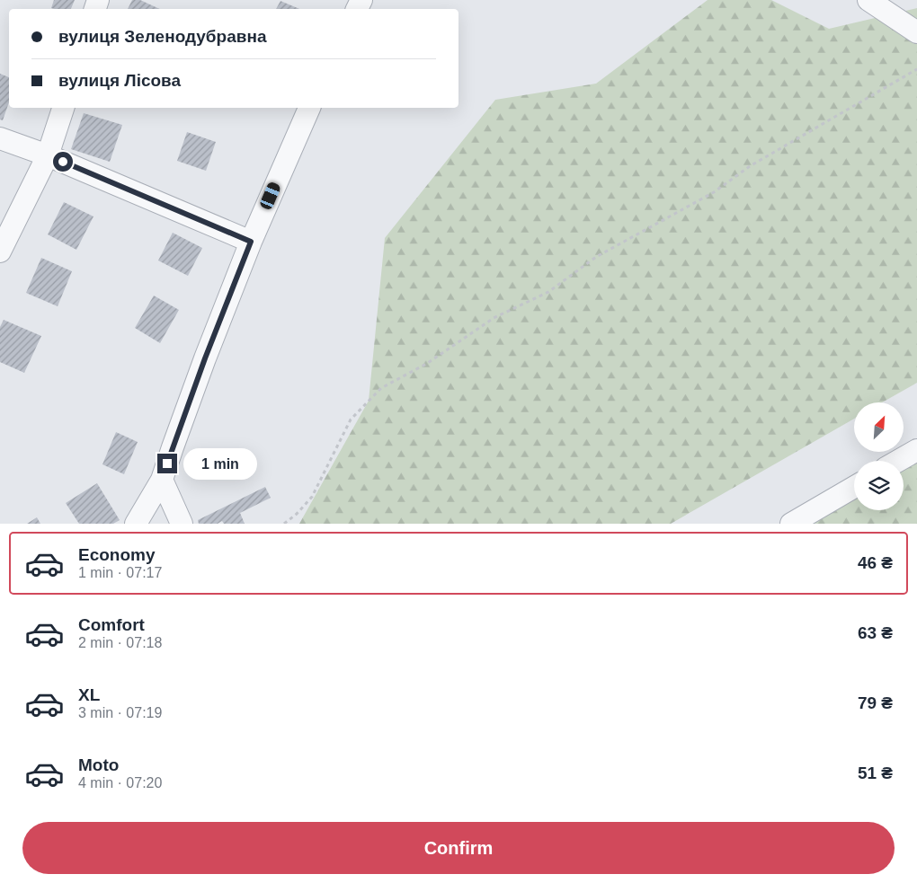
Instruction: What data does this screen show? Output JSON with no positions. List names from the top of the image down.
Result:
{
  "north": "top right",
  "page": {
    "banner": ["вулиця Зеленодубравна", "вулиця Лісова"],
    "bubble": "1 min",
    "list": [
      {
        "name": "Economy",
        "note": "1 min · 07:17",
        "value": "46 ₴"
      },
      {
        "name": "Comfort",
        "note": "2 min · 07:18",
        "value": "63 ₴"
      },
      {
        "name": "XL",
        "note": "3 min · 07:19",
        "value": "79 ₴"
      },
      {
        "name": "Moto",
        "note": "4 min · 07:20",
        "value": "51 ₴"
      }
    ],
    "buttons": "Confirm"
  }
}
